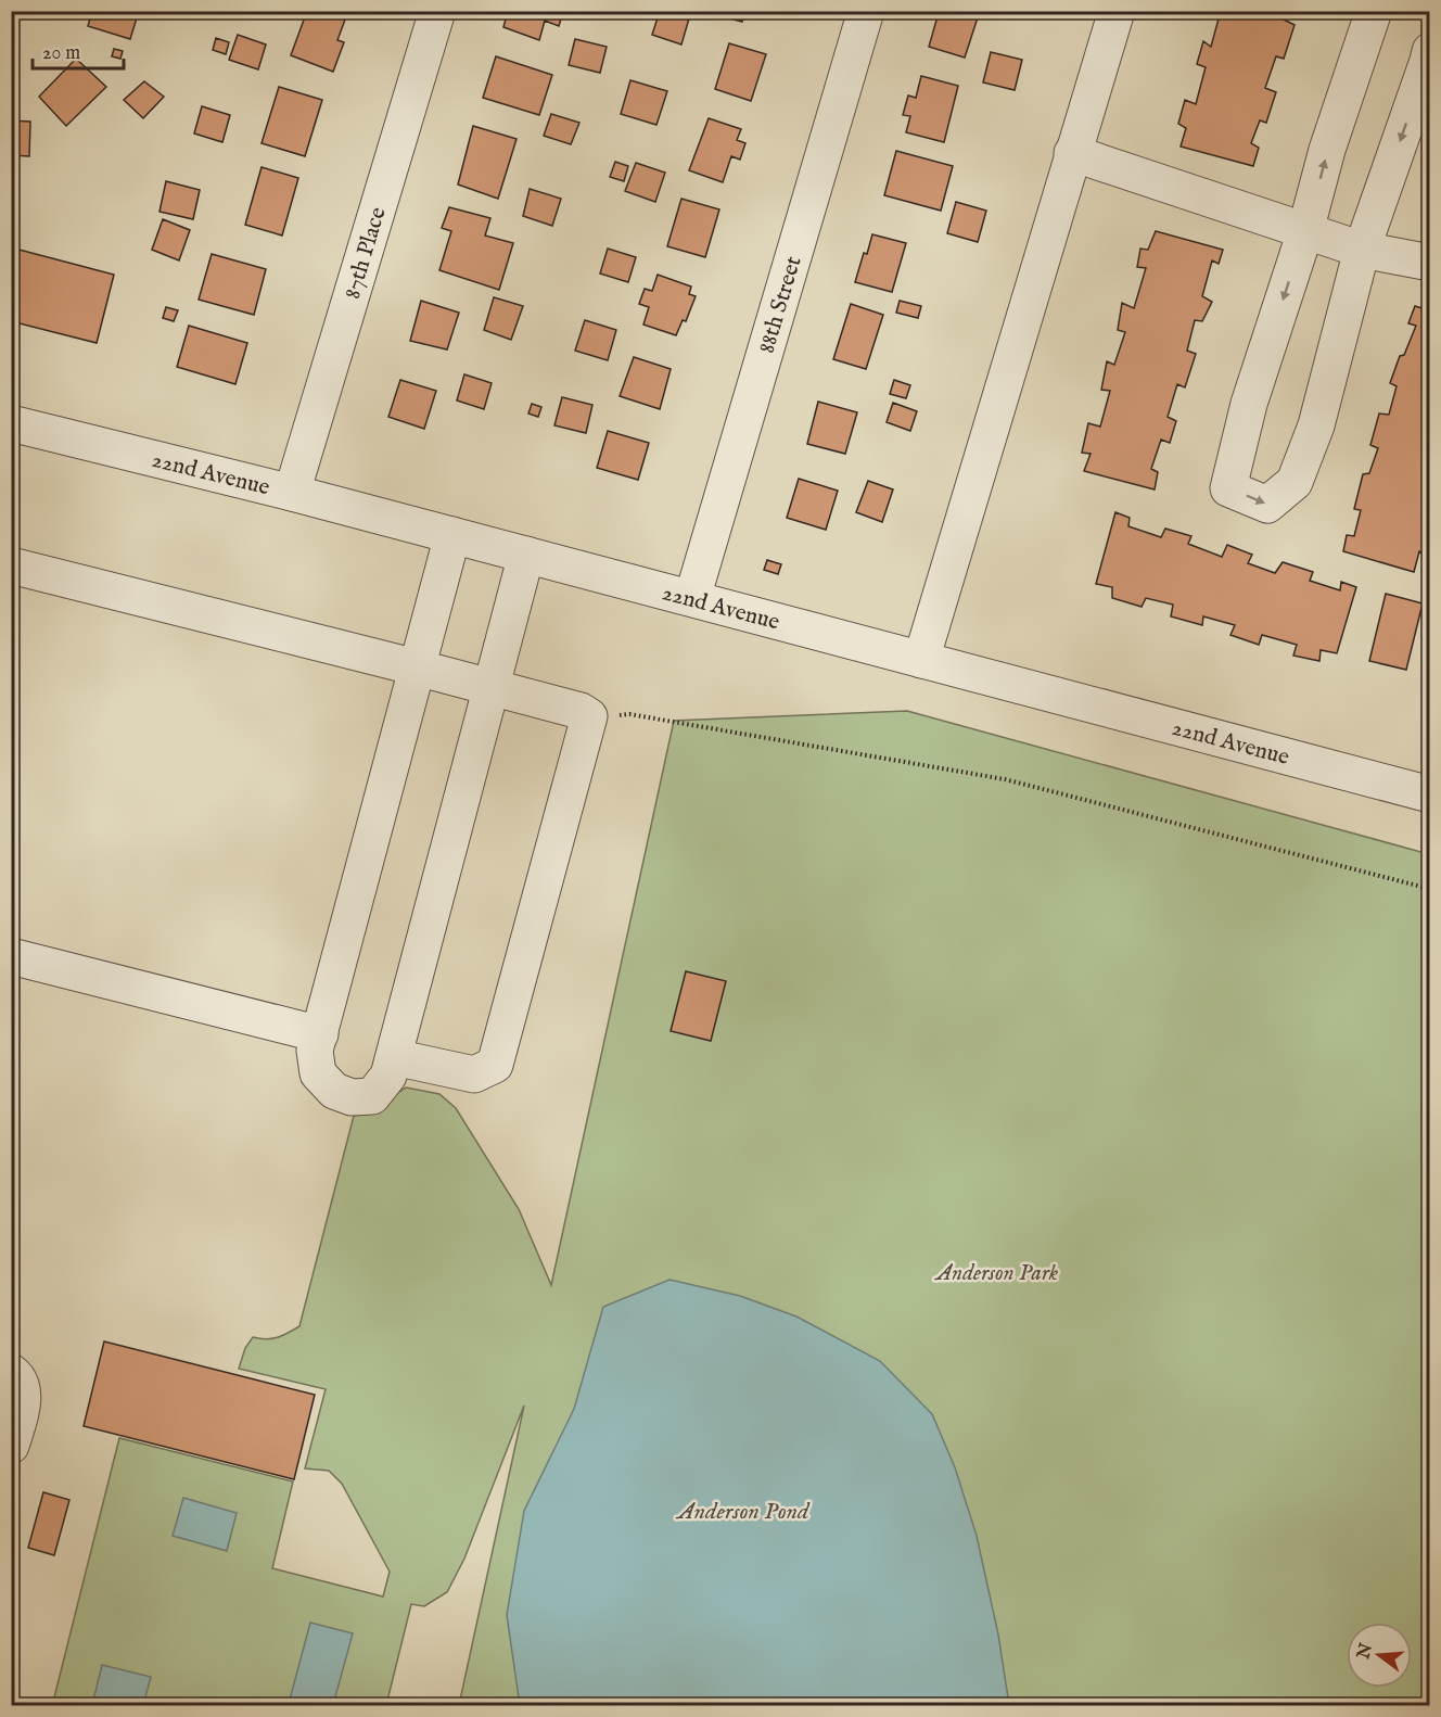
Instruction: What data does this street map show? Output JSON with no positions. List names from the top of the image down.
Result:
{
  "streets": {
    "street": ["87th Place", "88th Street", "22nd Avenue"]
  },
  "crossings": [
    ["87th Place", "22nd Avenue"],
    ["88th Street", "22nd Avenue"]
  ],
  "water": ["Anderson Pond"],
  "parks": ["Anderson Park"],
  "scale_bar": "20 m",
  "north": "left"
}
